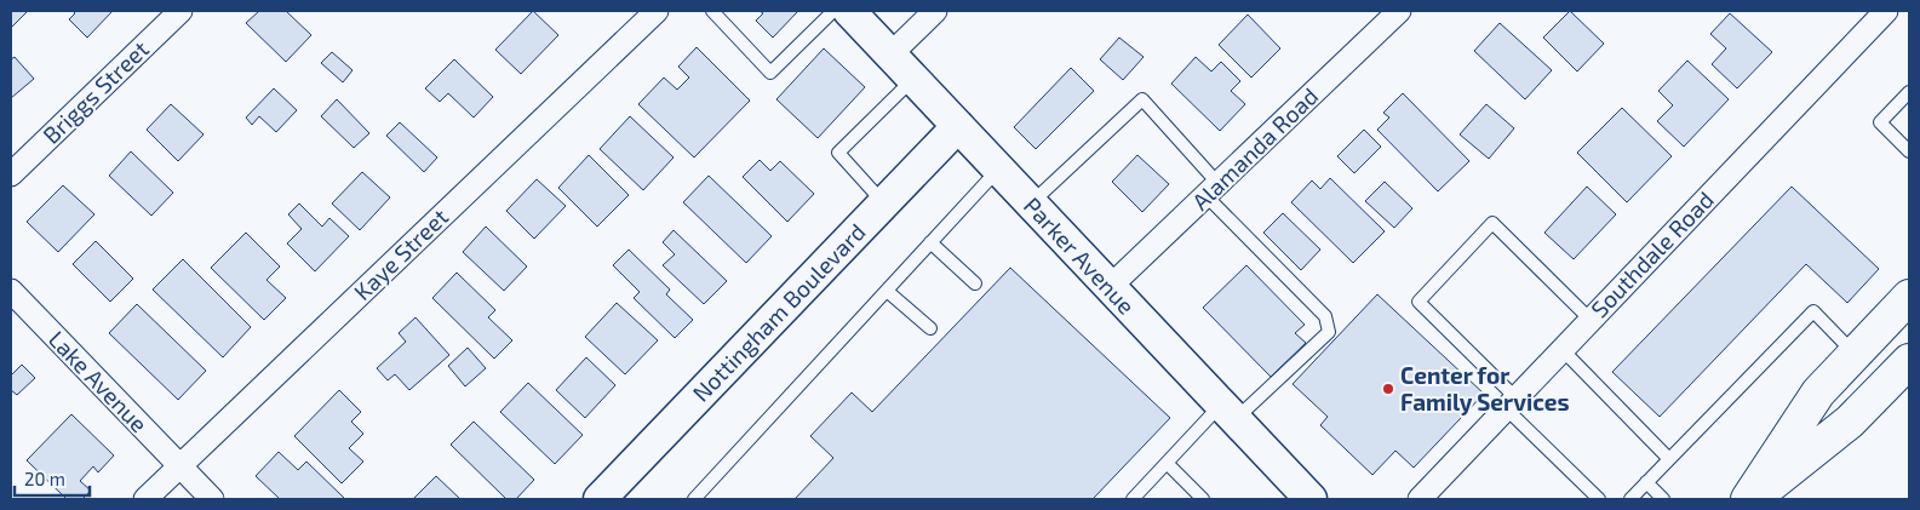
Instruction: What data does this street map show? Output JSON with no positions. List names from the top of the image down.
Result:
{
  "streets": {
    "street": [
      "Briggs Street",
      "Alamanda Road",
      "Kaye Street",
      "Southdale Road",
      "Parker Avenue",
      "Nottingham Boulevard",
      "Lake Avenue"
    ]
  },
  "crossings": [
    ["Alamanda Road", "Parker Avenue"],
    ["Kaye Street", "Lake Avenue"],
    ["Parker Avenue", "Nottingham Boulevard"]
  ],
  "places": ["Center for Family Services"],
  "scale_bar": "20 m"
}
